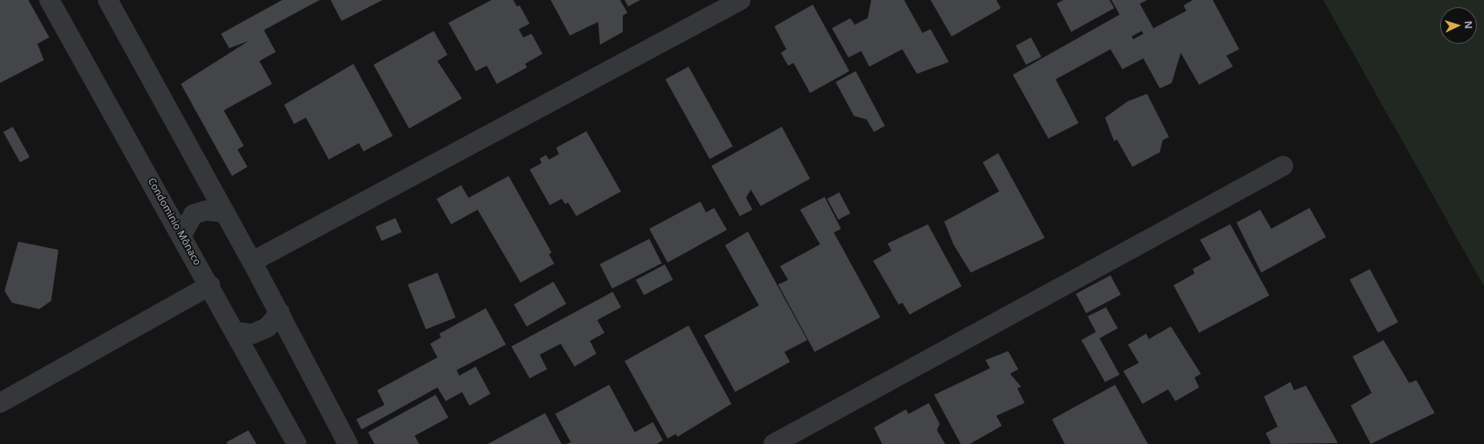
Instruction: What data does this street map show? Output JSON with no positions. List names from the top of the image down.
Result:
{
  "streets": {
    "street": ["Condominio Mônaco"]
  },
  "north": "right"
}
